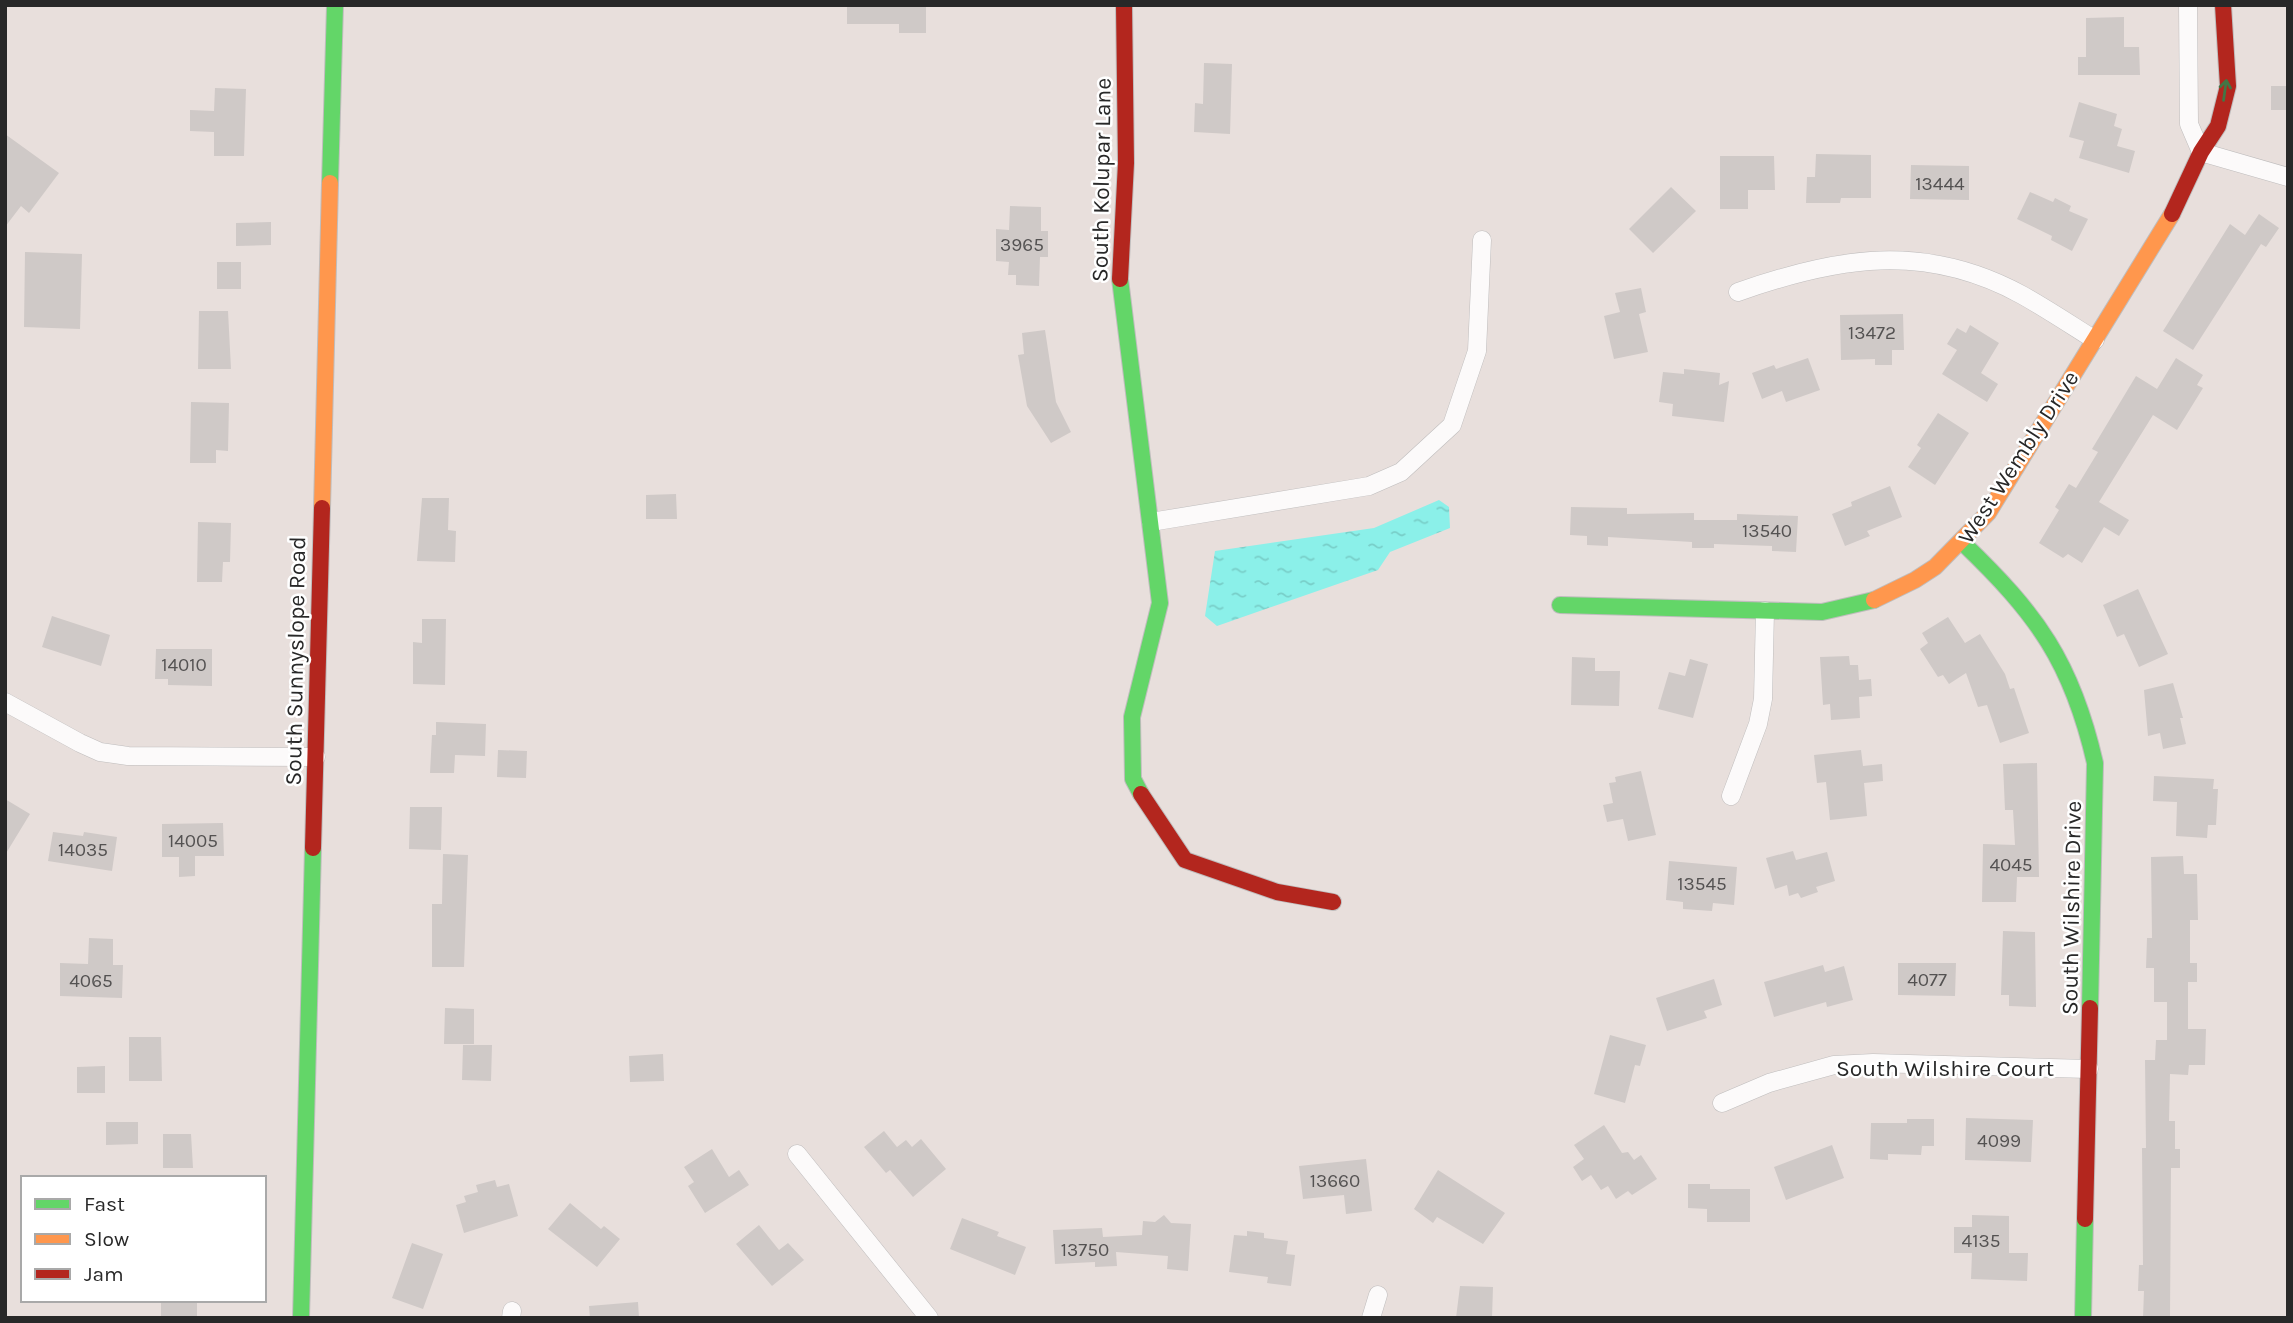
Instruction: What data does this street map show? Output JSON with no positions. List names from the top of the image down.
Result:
{
  "streets": {
    "street": [
      "South Kolupar Lane",
      "West Wembly Drive",
      "South Sunnyslope Road",
      "South Wilshire Drive",
      "South Wilshire Court"
    ]
  },
  "crossings": [
    ["West Wembly Drive", "South Wilshire Drive"],
    ["South Wilshire Drive", "South Wilshire Court"]
  ],
  "house_numbers": [
    "13444",
    "3965",
    "13472",
    "13540",
    "14010",
    "14005",
    "14035",
    "4045",
    "13545",
    "4077",
    "4065",
    "4099",
    "13660",
    "4135",
    "13750"
  ],
  "legend": ["Fast", "Slow", "Jam"]
}
